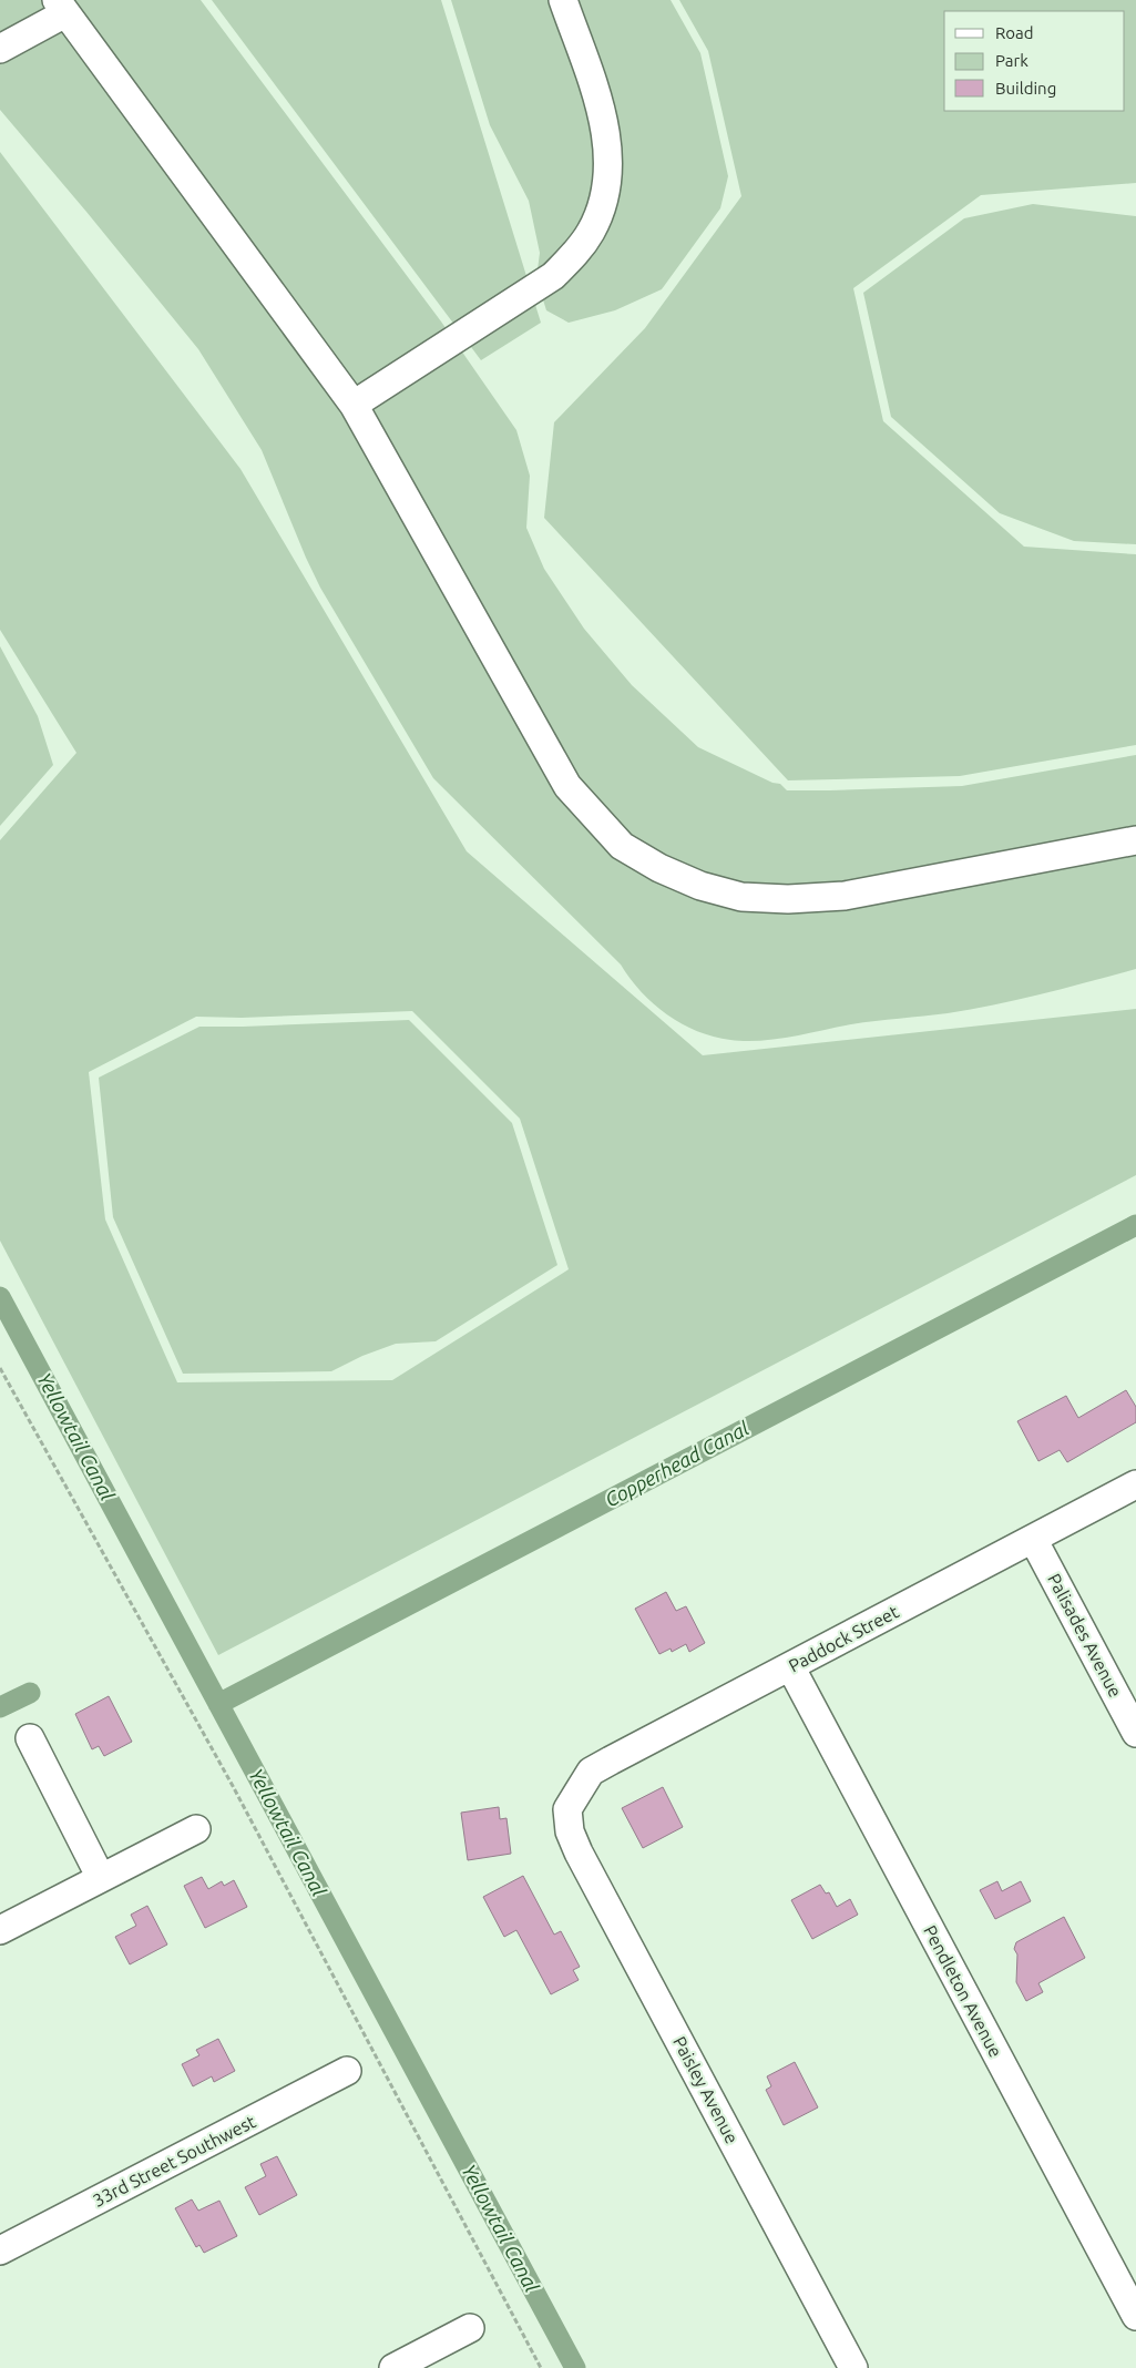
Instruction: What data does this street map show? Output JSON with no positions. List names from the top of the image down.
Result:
{
  "streets": {
    "street": [
      "Palisades Avenue",
      "Paddock Street",
      "Pendleton Avenue",
      "Paisley Avenue",
      "33rd Street Southwest"
    ]
  },
  "crossings": [
    ["Palisades Avenue", "Paddock Street"],
    ["Paddock Street", "Pendleton Avenue"],
    ["Paddock Street", "Paisley Avenue"]
  ],
  "water": ["Yellowtail Canal", "Copperhead Canal"],
  "legend": ["Road", "Park", "Building"]
}
